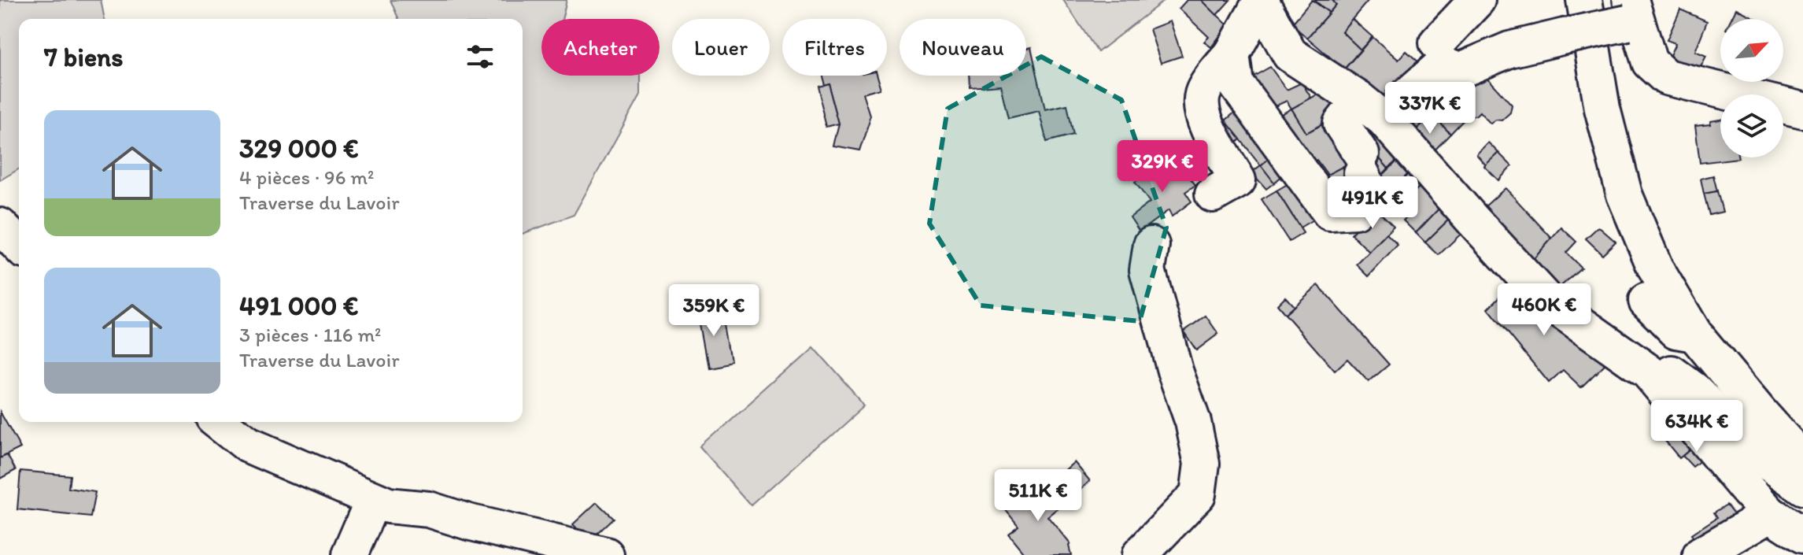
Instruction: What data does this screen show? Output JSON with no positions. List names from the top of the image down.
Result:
{
  "north": "top right",
  "page": {
    "chip": [
      "Acheter",
      "Louer",
      "Filtres",
      "Nouveau"
    ],
    "heading": "7 biens",
    "price": [
      "337K €",
      "329K €",
      "491K €",
      "460K €",
      "359K €",
      "634K €",
      "511K €"
    ],
    "list": [
      {
        "name": "329 000 €",
        "note": "4 pièces · 96 m² · Traverse du Lavoir"
      },
      {
        "name": "491 000 €",
        "note": "3 pièces · 116 m² · Traverse du Lavoir"
      }
    ]
  }
}
